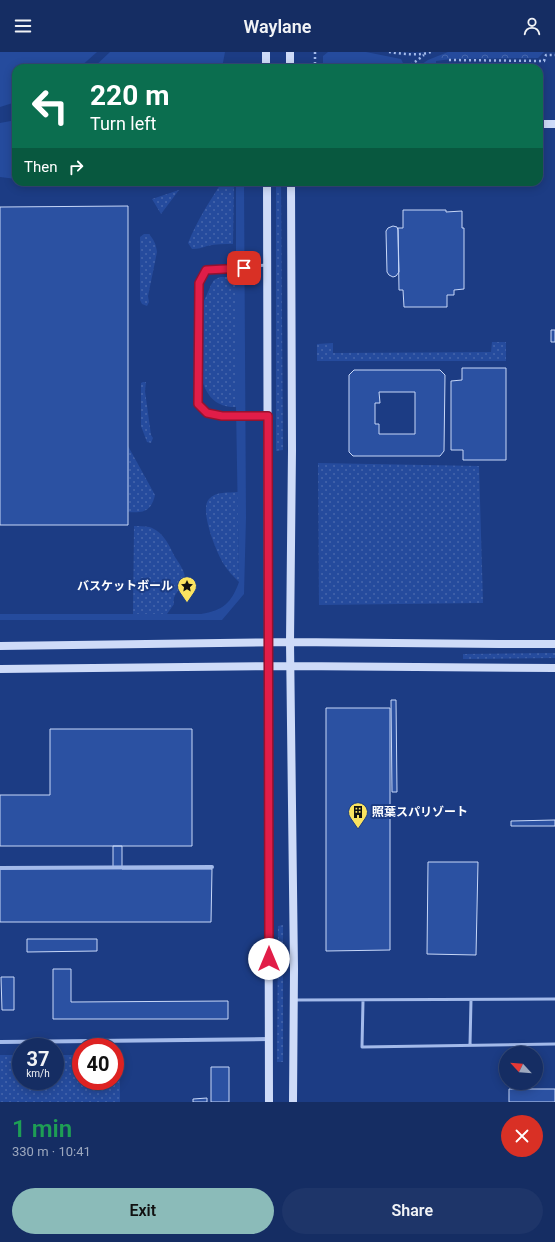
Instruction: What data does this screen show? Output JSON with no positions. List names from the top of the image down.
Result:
{
  "places": {
    "place": ["バスケットボール"],
    "building": ["照葉スパリゾート"]
  },
  "north": "top left",
  "page": {
    "header": "Waylane",
    "turn": ["220 m", "Turn left"],
    "then": "Then",
    "speed": "37 km/h",
    "limit": "40",
    "heading": ["1 min", "330 m · 10:41"],
    "buttons": ["Exit", "Share"]
  }
}
